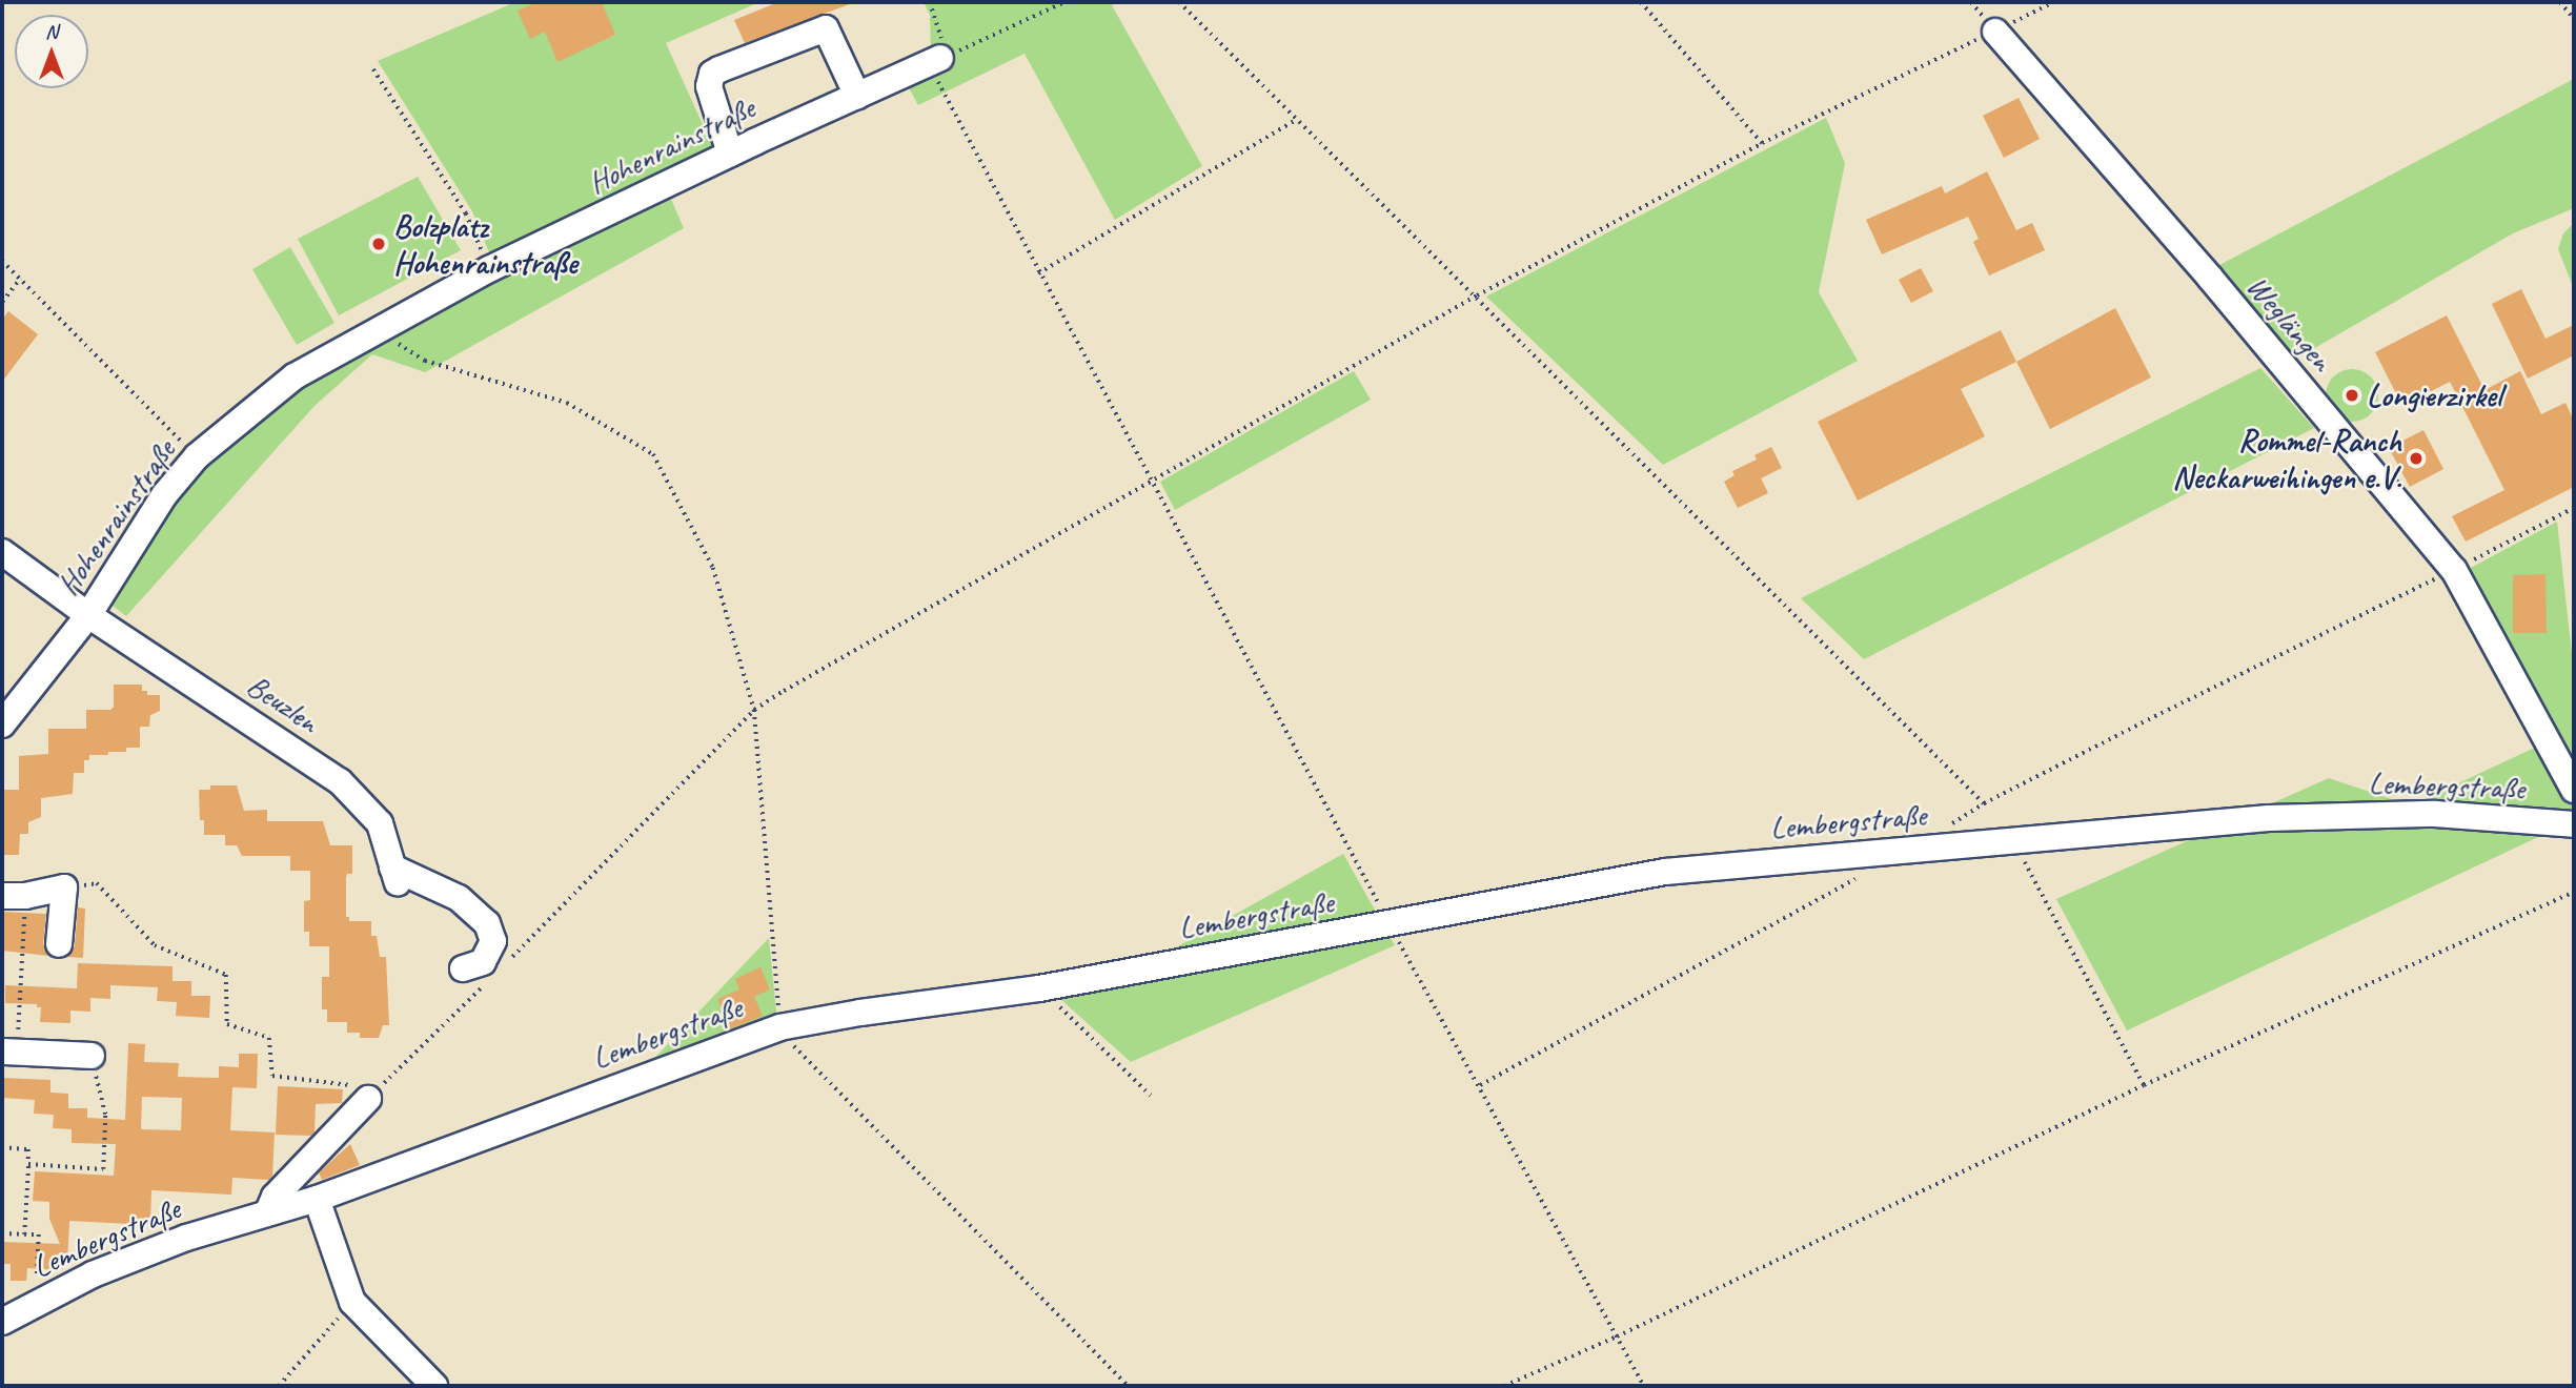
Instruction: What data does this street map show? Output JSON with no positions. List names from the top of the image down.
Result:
{
  "streets": {
    "street": [
      "Hohenrainstraße",
      "Weglängen",
      "Beuzlen",
      "Lembergstraße"
    ]
  },
  "crossings": [
    ["Hohenrainstraße", "Beuzlen"]
  ],
  "places": ["Bolzplatz Hohenrainstraße", "Longierzirkel", "Rommel-Ranch Neckarweihingen e.V."],
  "north": "top"
}
